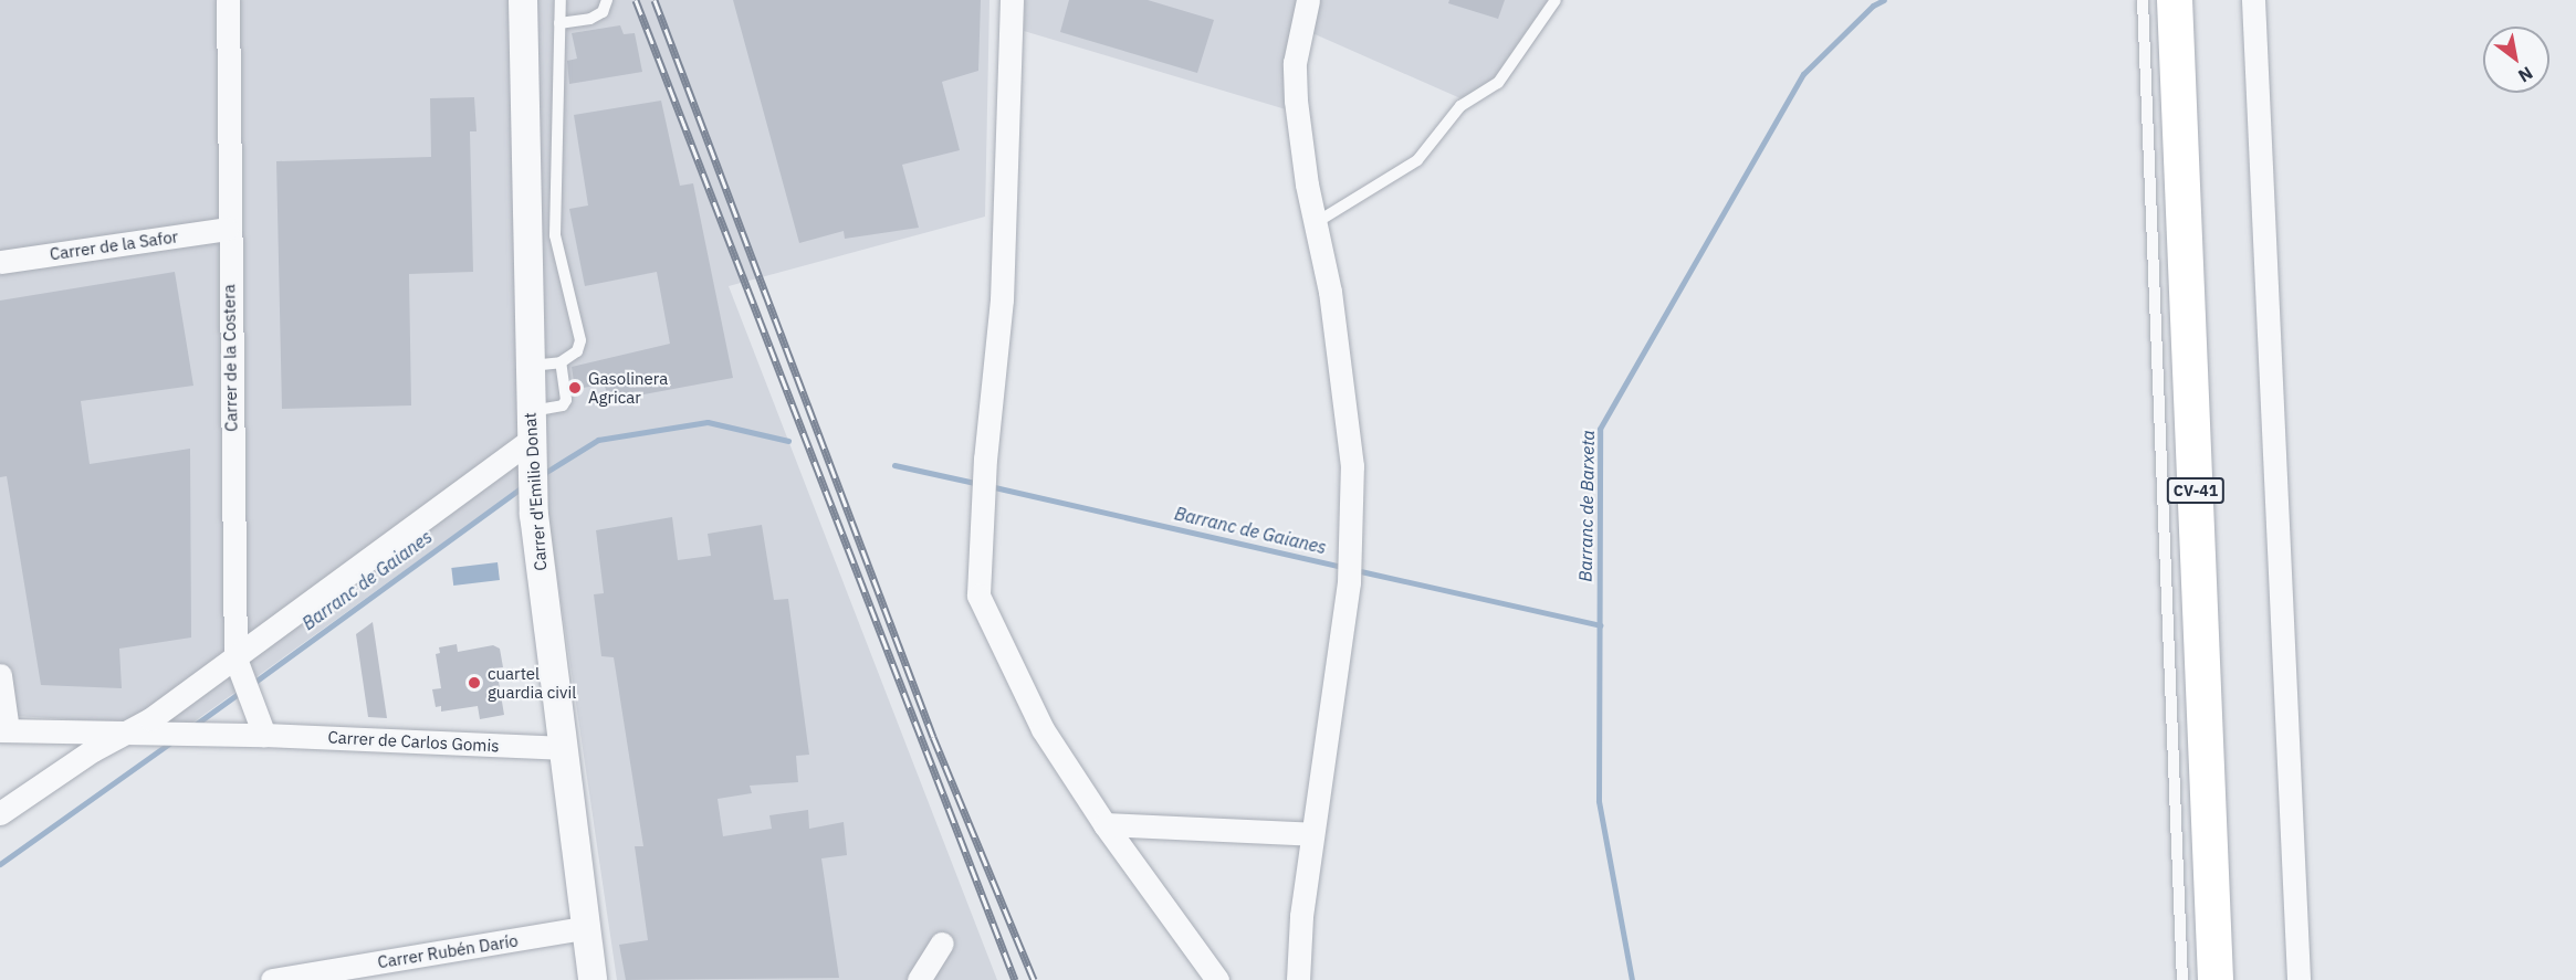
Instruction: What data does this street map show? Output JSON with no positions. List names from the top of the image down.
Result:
{
  "streets": {
    "main road": ["CV-41"],
    "street": [
      "Carrer de la Safor",
      "Carrer de la Costera",
      "Carrer d'Emilio Donat",
      "Carrer de Carlos Gomis",
      "Carrer Rubén Darío"
    ]
  },
  "crossings": [
    ["Carrer de la Safor", "Carrer de la Costera"],
    ["Carrer de la Costera", "Carrer de Carlos Gomis"],
    ["Carrer d'Emilio Donat", "Carrer de Carlos Gomis"],
    ["Carrer d'Emilio Donat", "Carrer Rubén Darío"]
  ],
  "water": ["Barranc de Barxeta", "Barranc de Gaianes"],
  "places": ["Gasolinera Agricar", "cuartel guardia civil"],
  "north": "bottom right"
}
